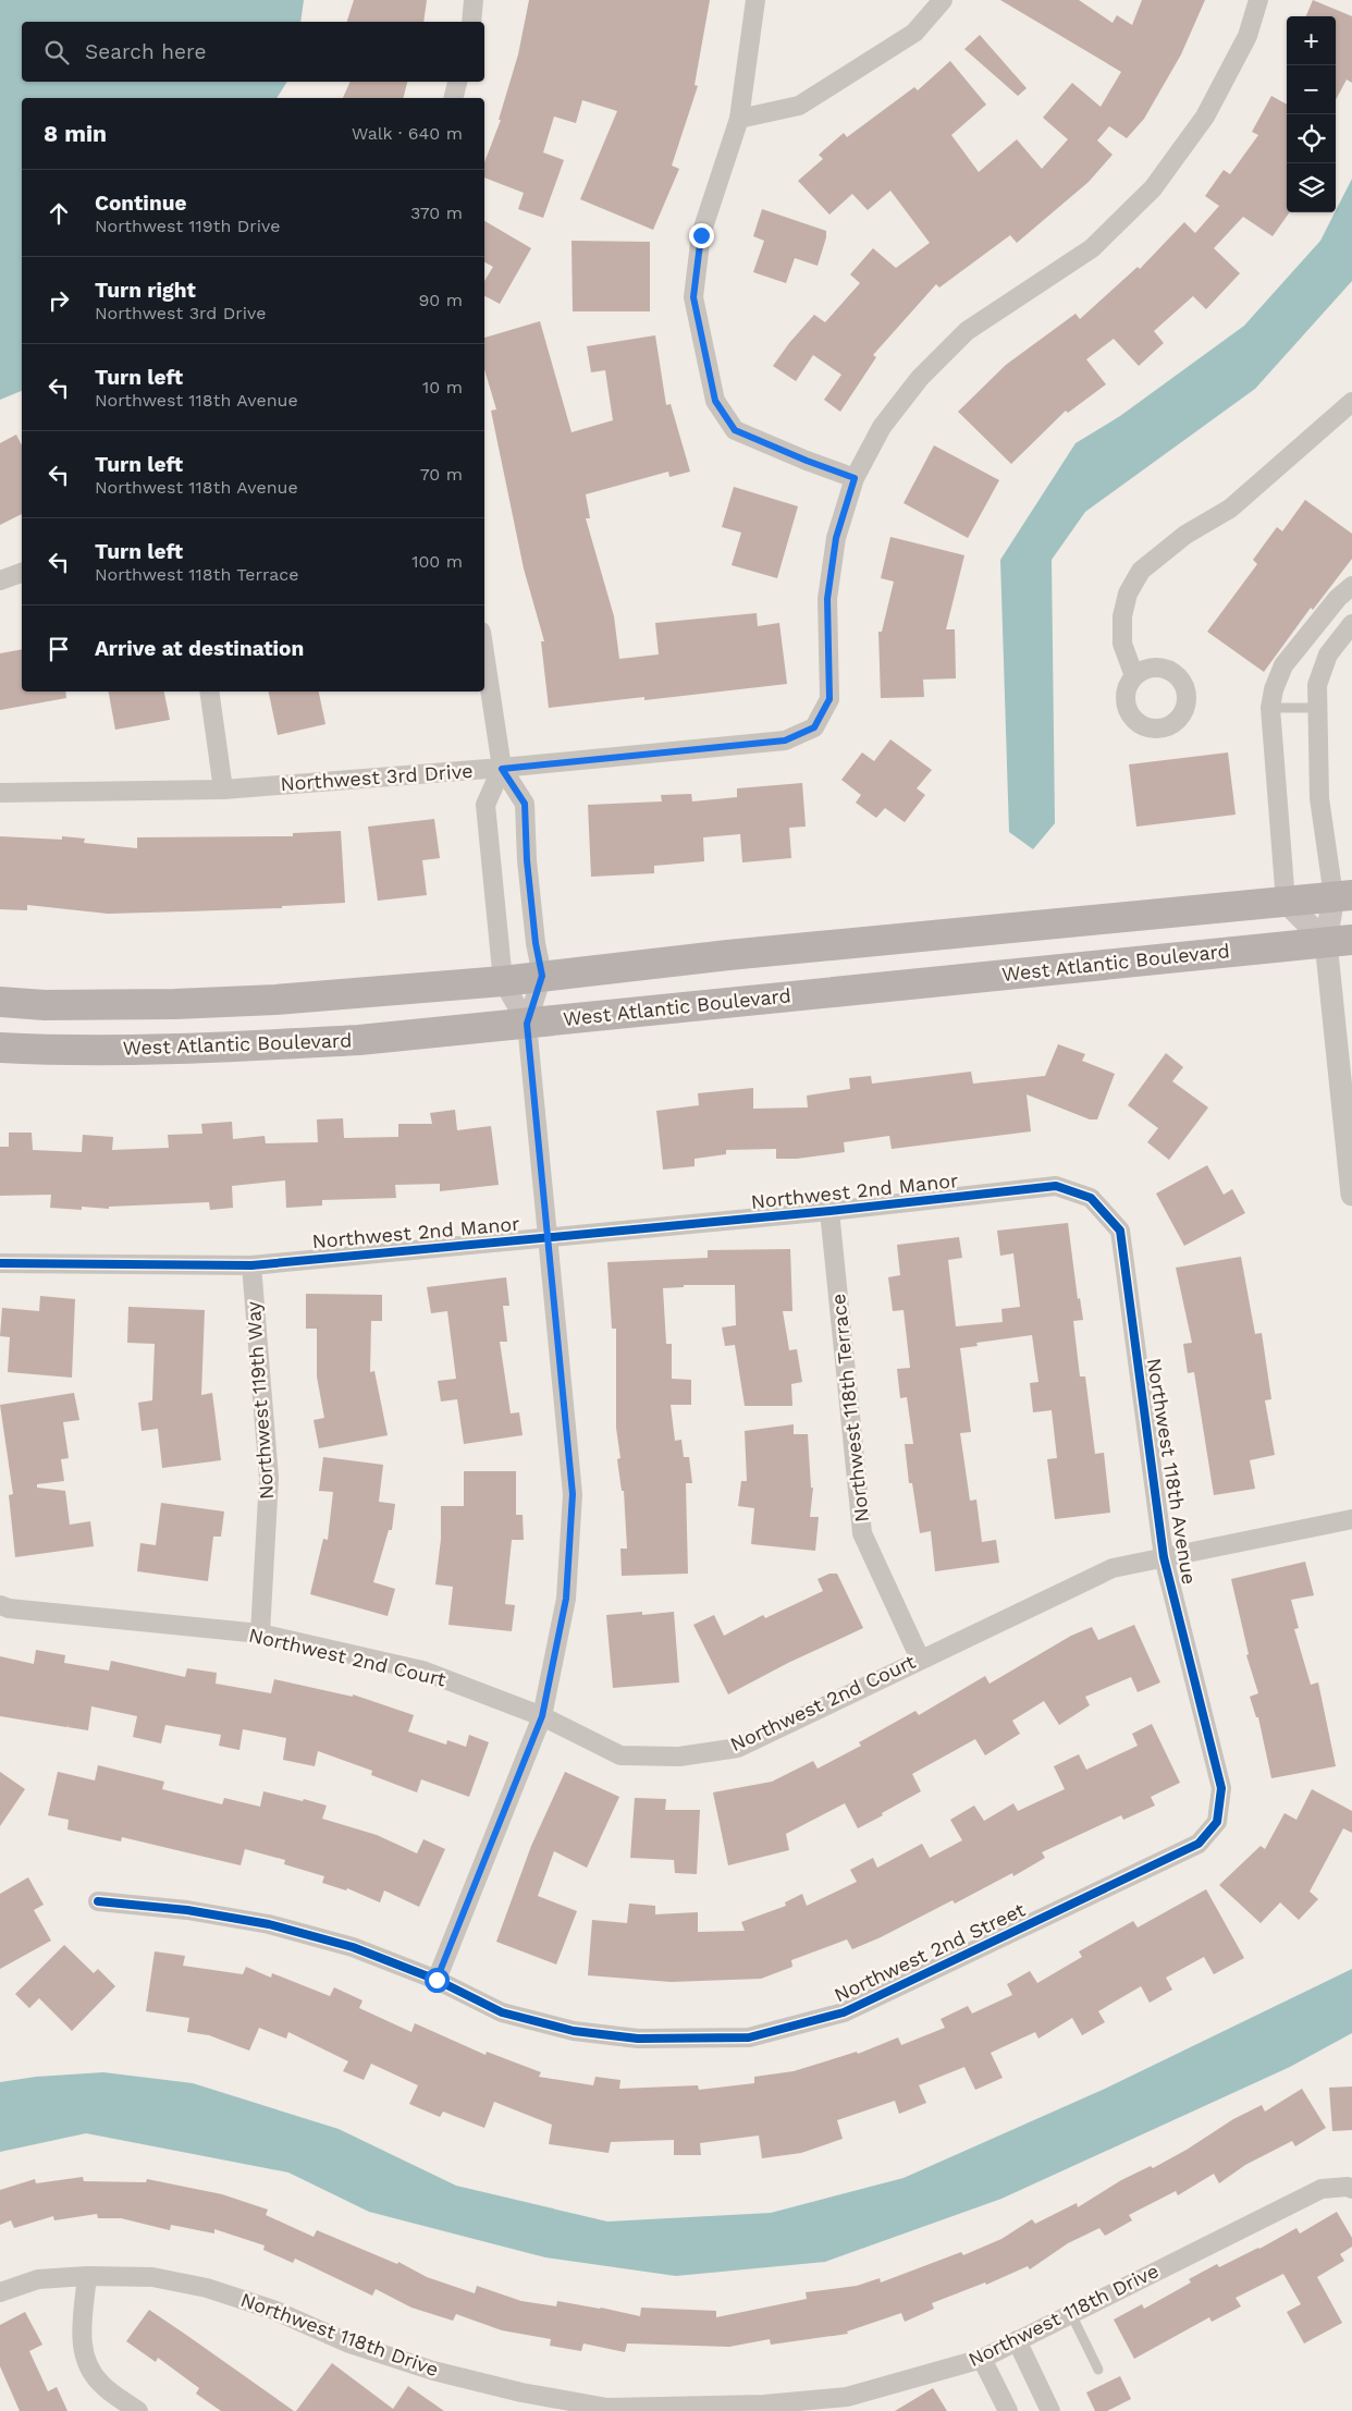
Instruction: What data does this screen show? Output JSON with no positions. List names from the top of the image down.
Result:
{
  "streets": {
    "main road": ["West Atlantic Boulevard"],
    "street": [
      "Northwest 3rd Drive",
      "Northwest 2nd Manor",
      "Northwest 119th Way",
      "Northwest 118th Terrace",
      "Northwest 118th Avenue",
      "Northwest 2nd Court",
      "Northwest 2nd Street",
      "Northwest 118th Drive"
    ]
  },
  "crossings": [
    ["Northwest 2nd Manor", "Northwest 119th Way"],
    ["Northwest 2nd Manor", "Northwest 118th Terrace"],
    ["Northwest 2nd Manor", "Northwest 118th Avenue"],
    ["Northwest 119th Way", "Northwest 2nd Court"],
    ["Northwest 118th Terrace", "Northwest 2nd Court"],
    ["Northwest 118th Avenue", "Northwest 2nd Court"],
    ["Northwest 118th Avenue", "Northwest 2nd Street"]
  ],
  "page": {
    "map_buttons": ["+", "−"],
    "search": "Search here",
    "heading": ["8 min", "Walk · 640 m"],
    "list": [
      ["Continue", "Northwest 119th Drive", "370 m"],
      ["Turn right", "Northwest 3rd Drive", "90 m"],
      ["Turn left", "Northwest 118th Avenue", "10 m"],
      ["Turn left", "Northwest 118th Avenue", "70 m"],
      ["Turn left", "Northwest 118th Terrace", "100 m"],
      "Arrive at destination"
    ]
  }
}
